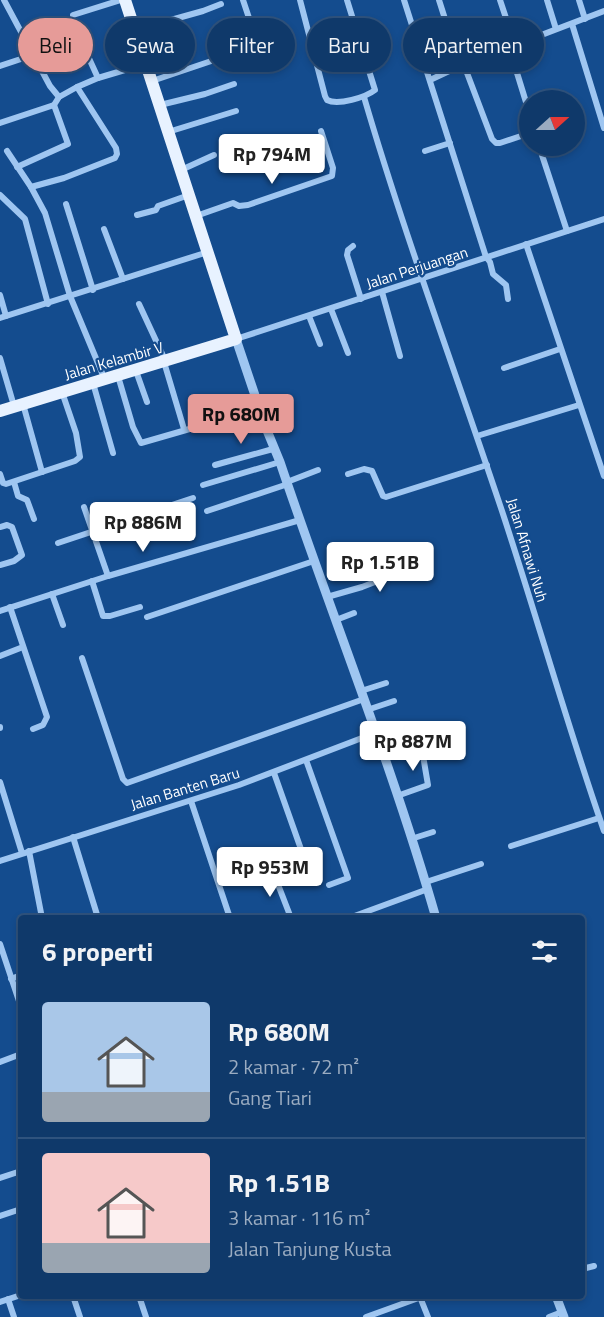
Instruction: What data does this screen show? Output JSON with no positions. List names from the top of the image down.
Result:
{
  "streets": {
    "main road": ["Jalan Kelambir V"],
    "street": ["Jalan Perjuangan", "Jalan Afnawi Nuh", "Jalan Banten Baru"]
  },
  "crossings": [
    ["Jalan Perjuangan", "Jalan Kelambir V"],
    ["Jalan Perjuangan", "Jalan Afnawi Nuh"]
  ],
  "north": "right",
  "page": {
    "chip": [
      "Beli",
      "Sewa",
      "Filter",
      "Baru",
      "Apartemen"
    ],
    "price": [
      "Rp 794M",
      "Rp 680M",
      "Rp 886M",
      "Rp 1.51B",
      "Rp 887M",
      "Rp 953M"
    ],
    "heading": "6 properti",
    "list": [
      {
        "name": "Rp 680M",
        "note": "2 kamar · 72 m² · Gang Tiari"
      },
      {
        "name": "Rp 1.51B",
        "note": "3 kamar · 116 m² · Jalan Tanjung Kusta"
      }
    ]
  }
}
